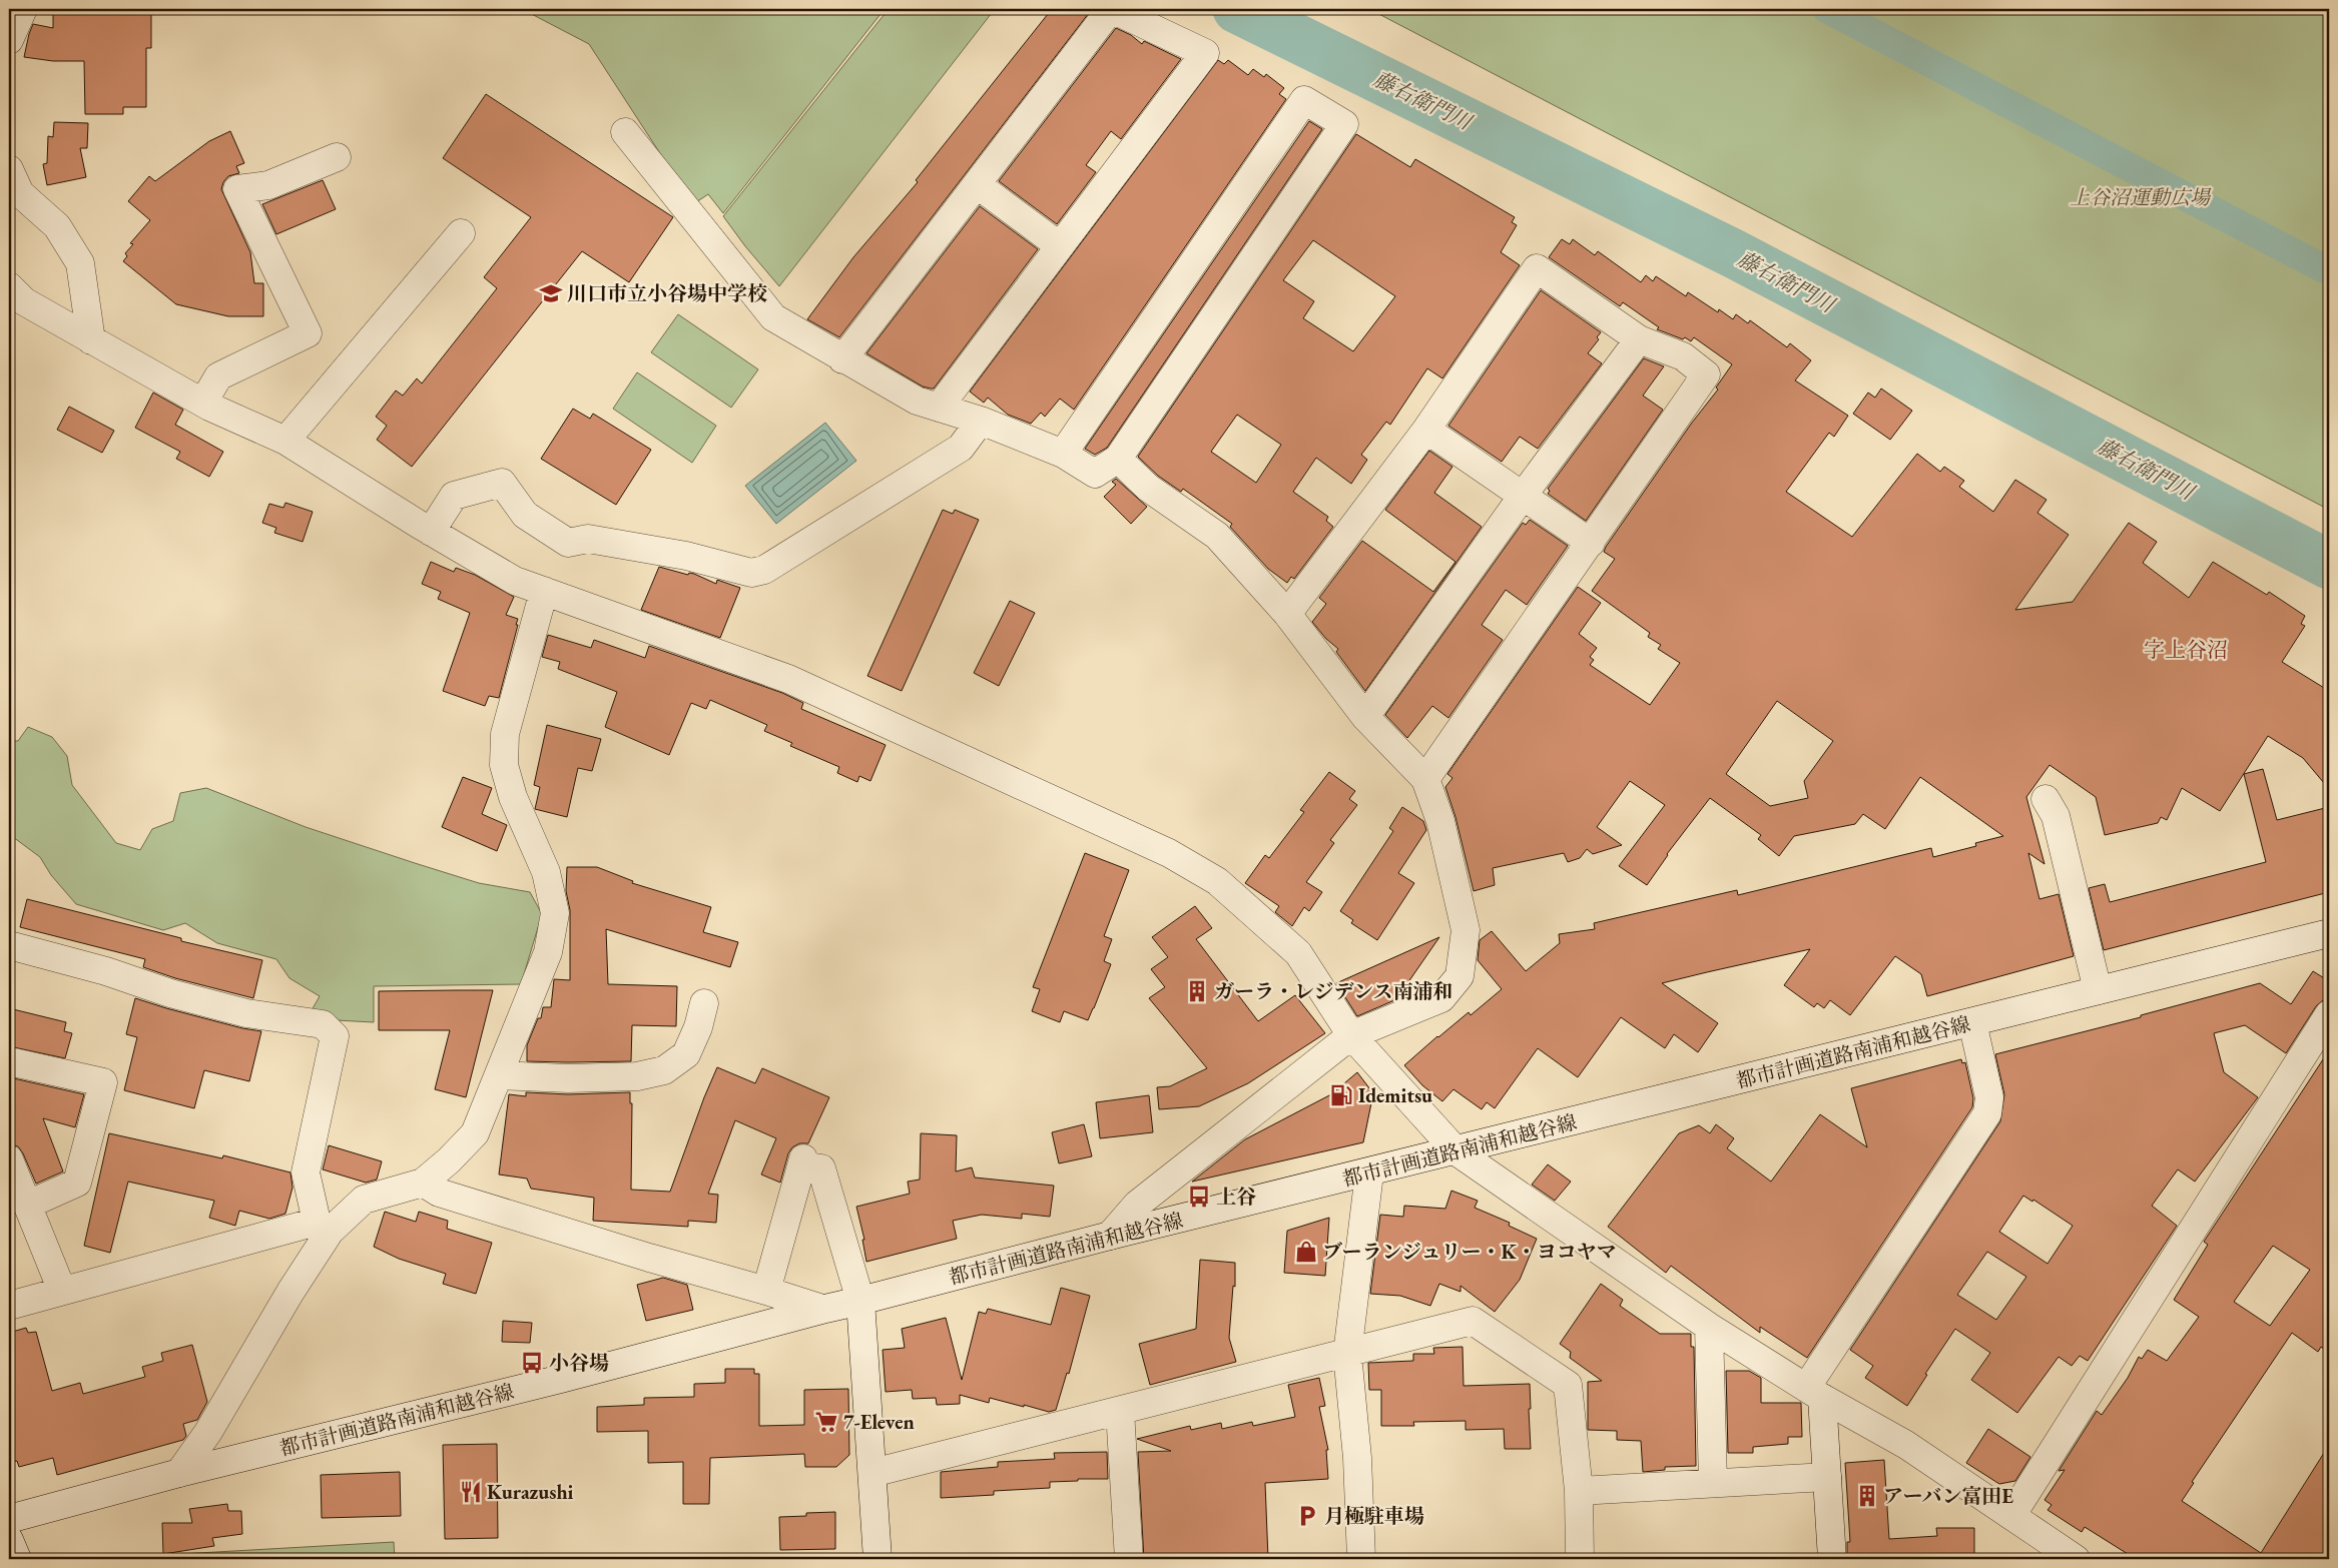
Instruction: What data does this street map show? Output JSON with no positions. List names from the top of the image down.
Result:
{
  "streets": {
    "street": ["都市計画道路南浦和越谷線"]
  },
  "districts": ["字上谷沼"],
  "water": ["藤右衛門川"],
  "parks": ["上谷沼運動広場"],
  "places": {
    "school or university": ["川口市立小谷場中学校"],
    "building": ["ガーラ・レジデンス南浦和", "アーバン富田E"],
    "fuel station": ["Idemitsu"],
    "bus stop": ["上谷", "小谷場"],
    "shop": ["ブーランジュリー・K・ヨコヤマ"],
    "supermarket": ["7-Eleven"],
    "restaurant": ["Kurazushi"],
    "parking": ["月極駐車場"]
  }
}
